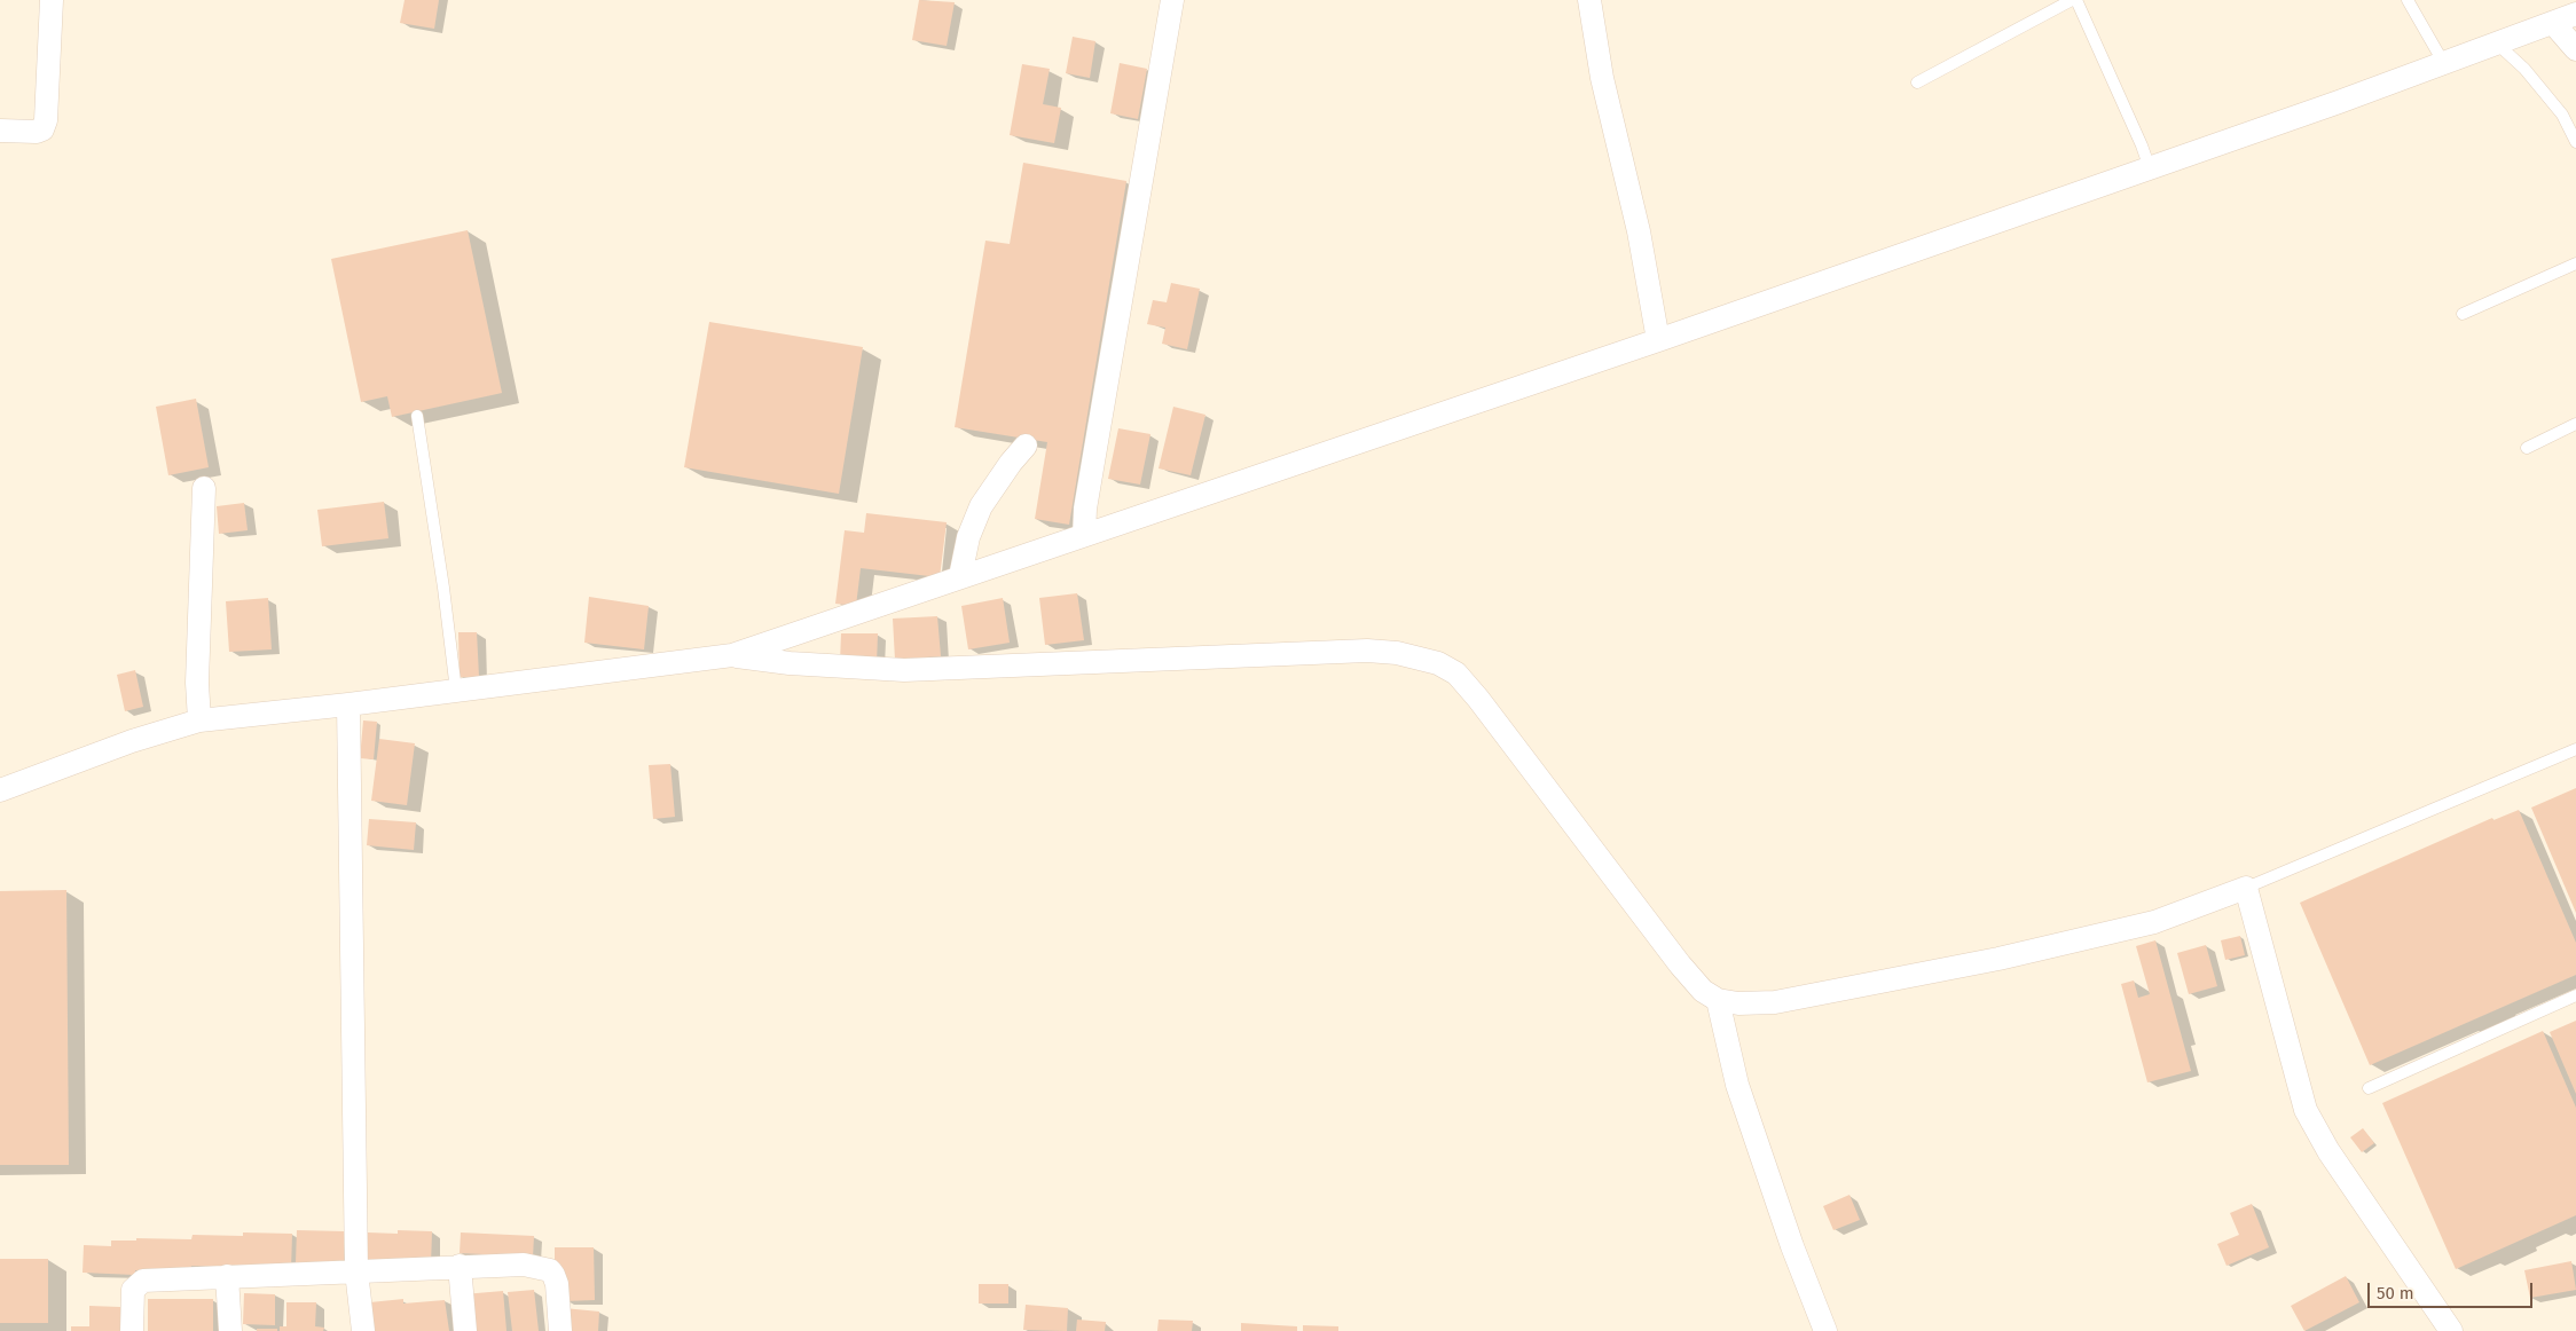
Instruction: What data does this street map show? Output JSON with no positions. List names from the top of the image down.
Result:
{
  "scale_bar": "50 m"
}
